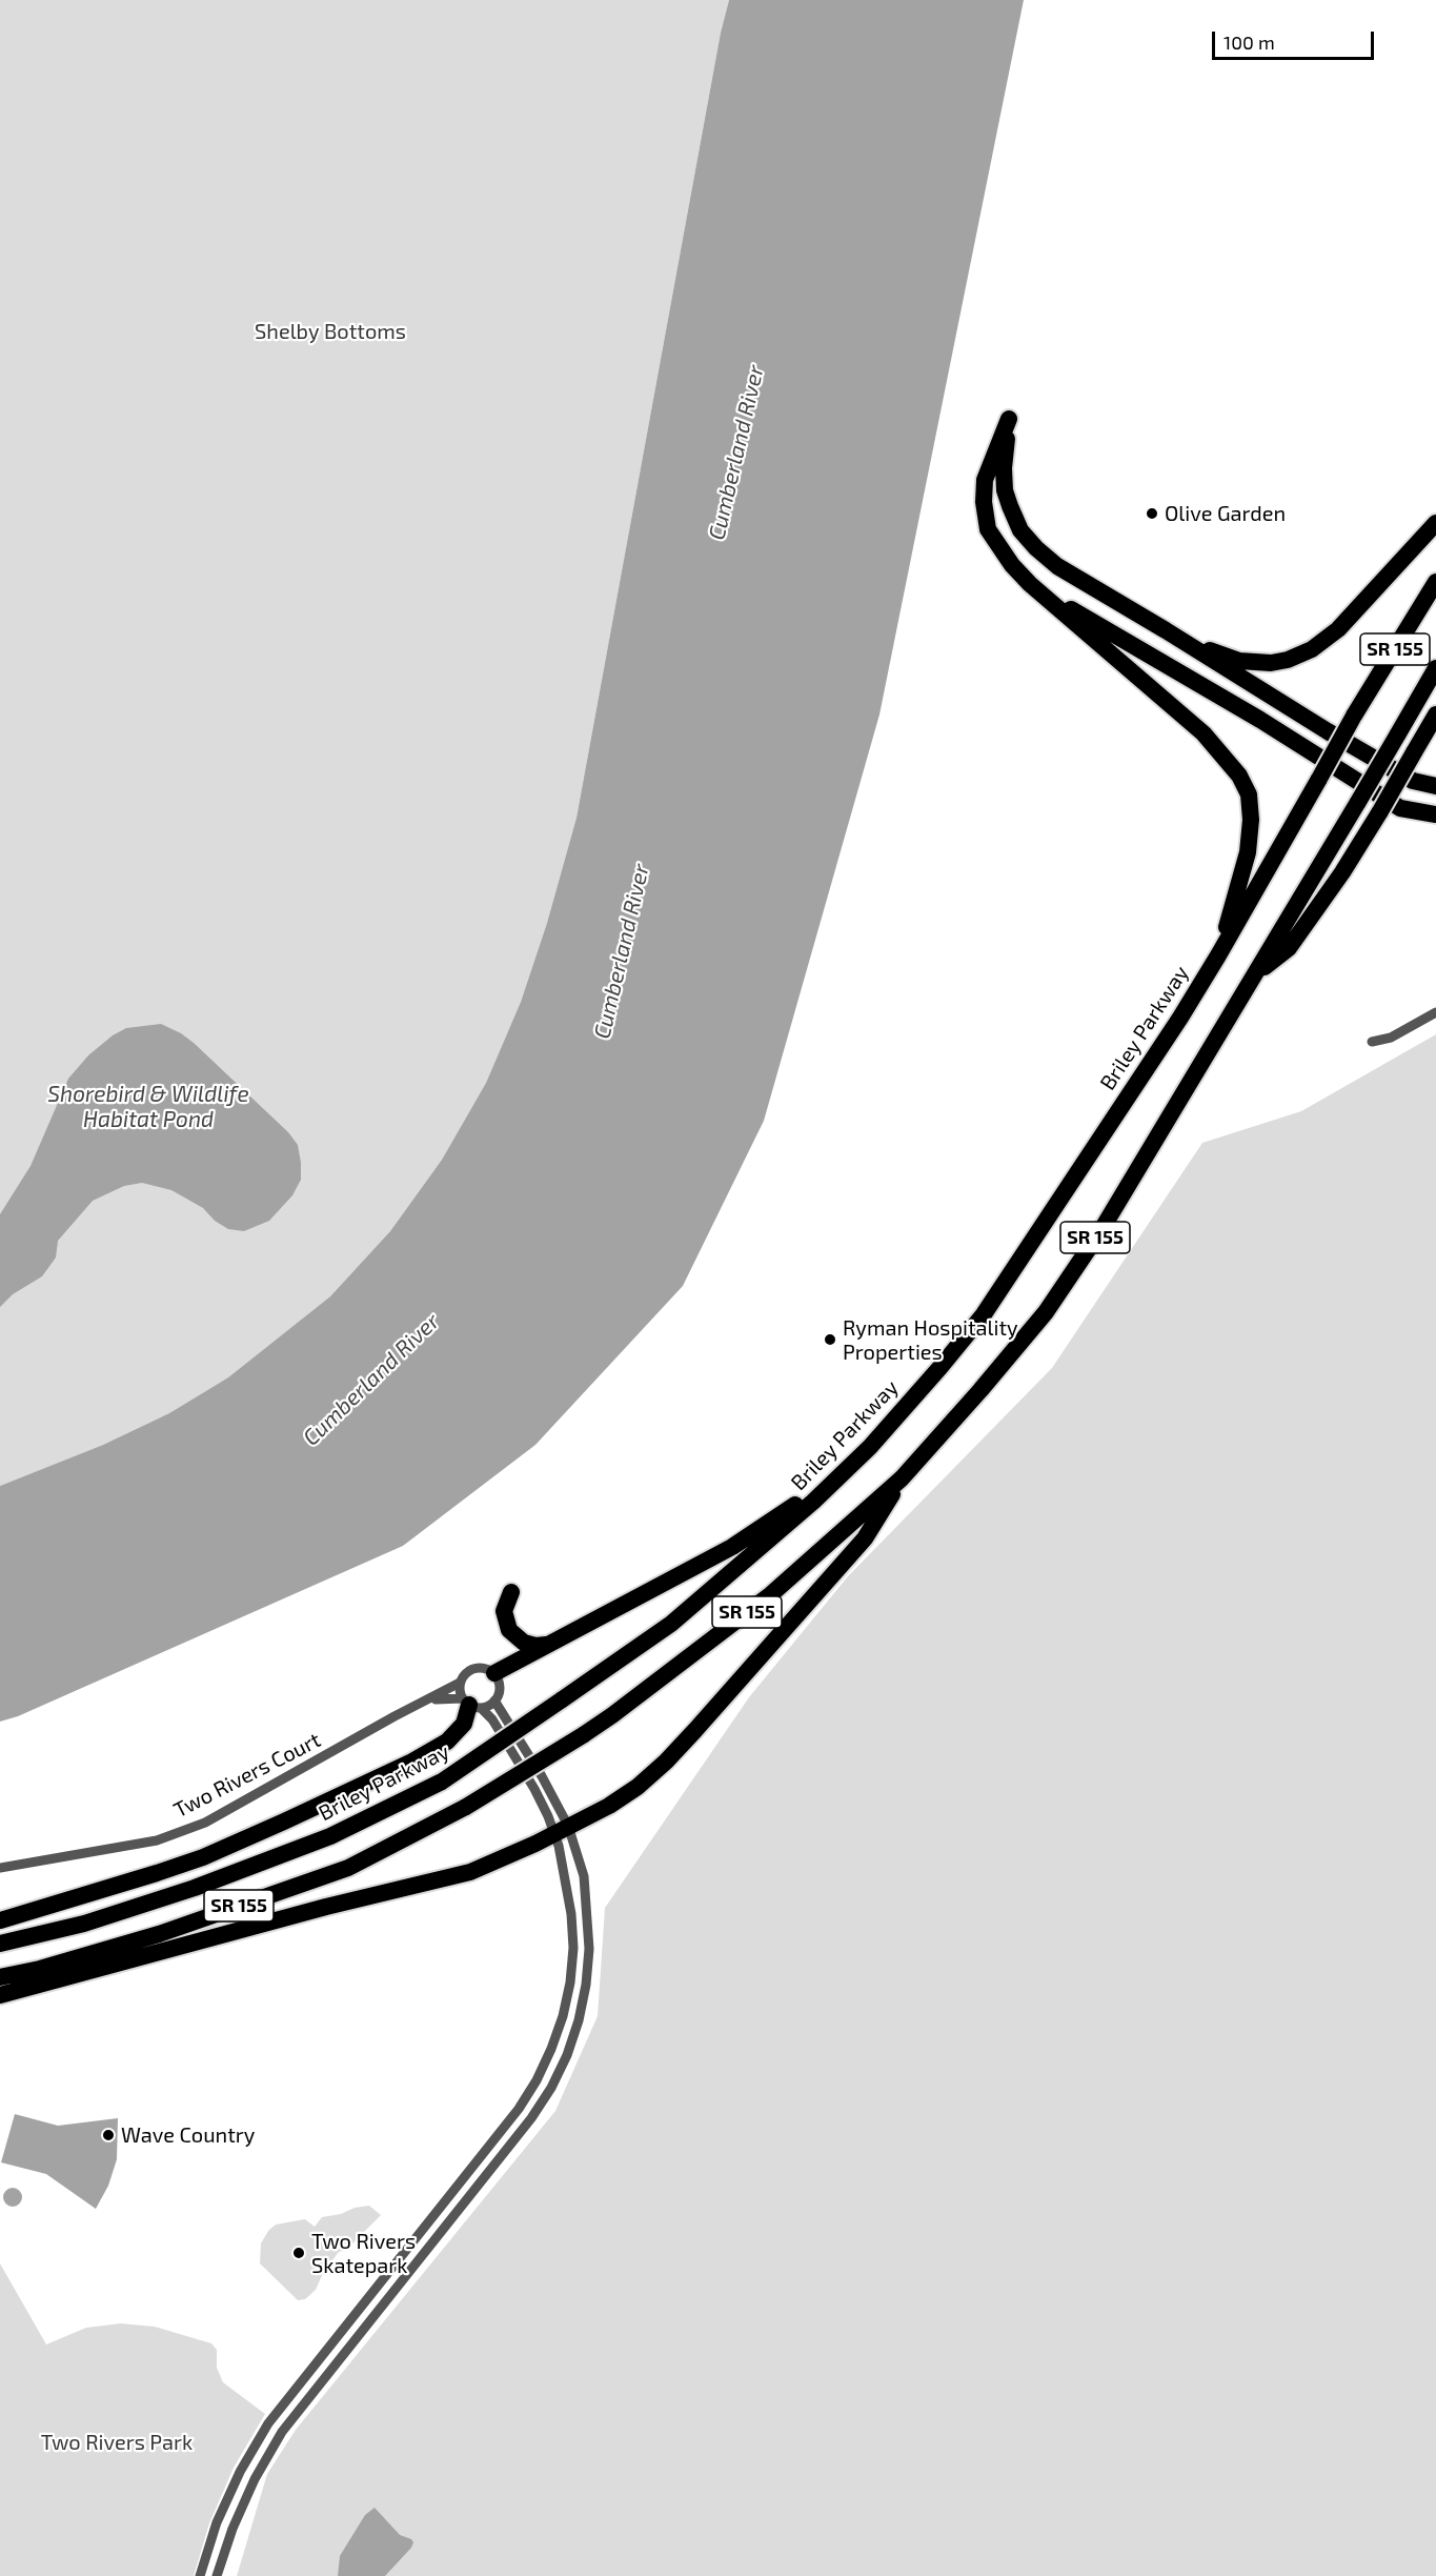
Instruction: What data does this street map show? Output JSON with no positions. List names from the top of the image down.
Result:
{
  "streets": {
    "highway": ["SR 155", "Briley Parkway"],
    "street": ["Two Rivers Court"]
  },
  "water": ["Cumberland River", "Shorebird & Wildlife Habitat Pond"],
  "parks": ["Shelby Bottoms", "Two Rivers Park"],
  "places": [
    "Olive Garden",
    "Ryman Hospitality Properties",
    "Wave Country",
    "Two Rivers Skatepark"
  ],
  "scale_bar": "100 m"
}
